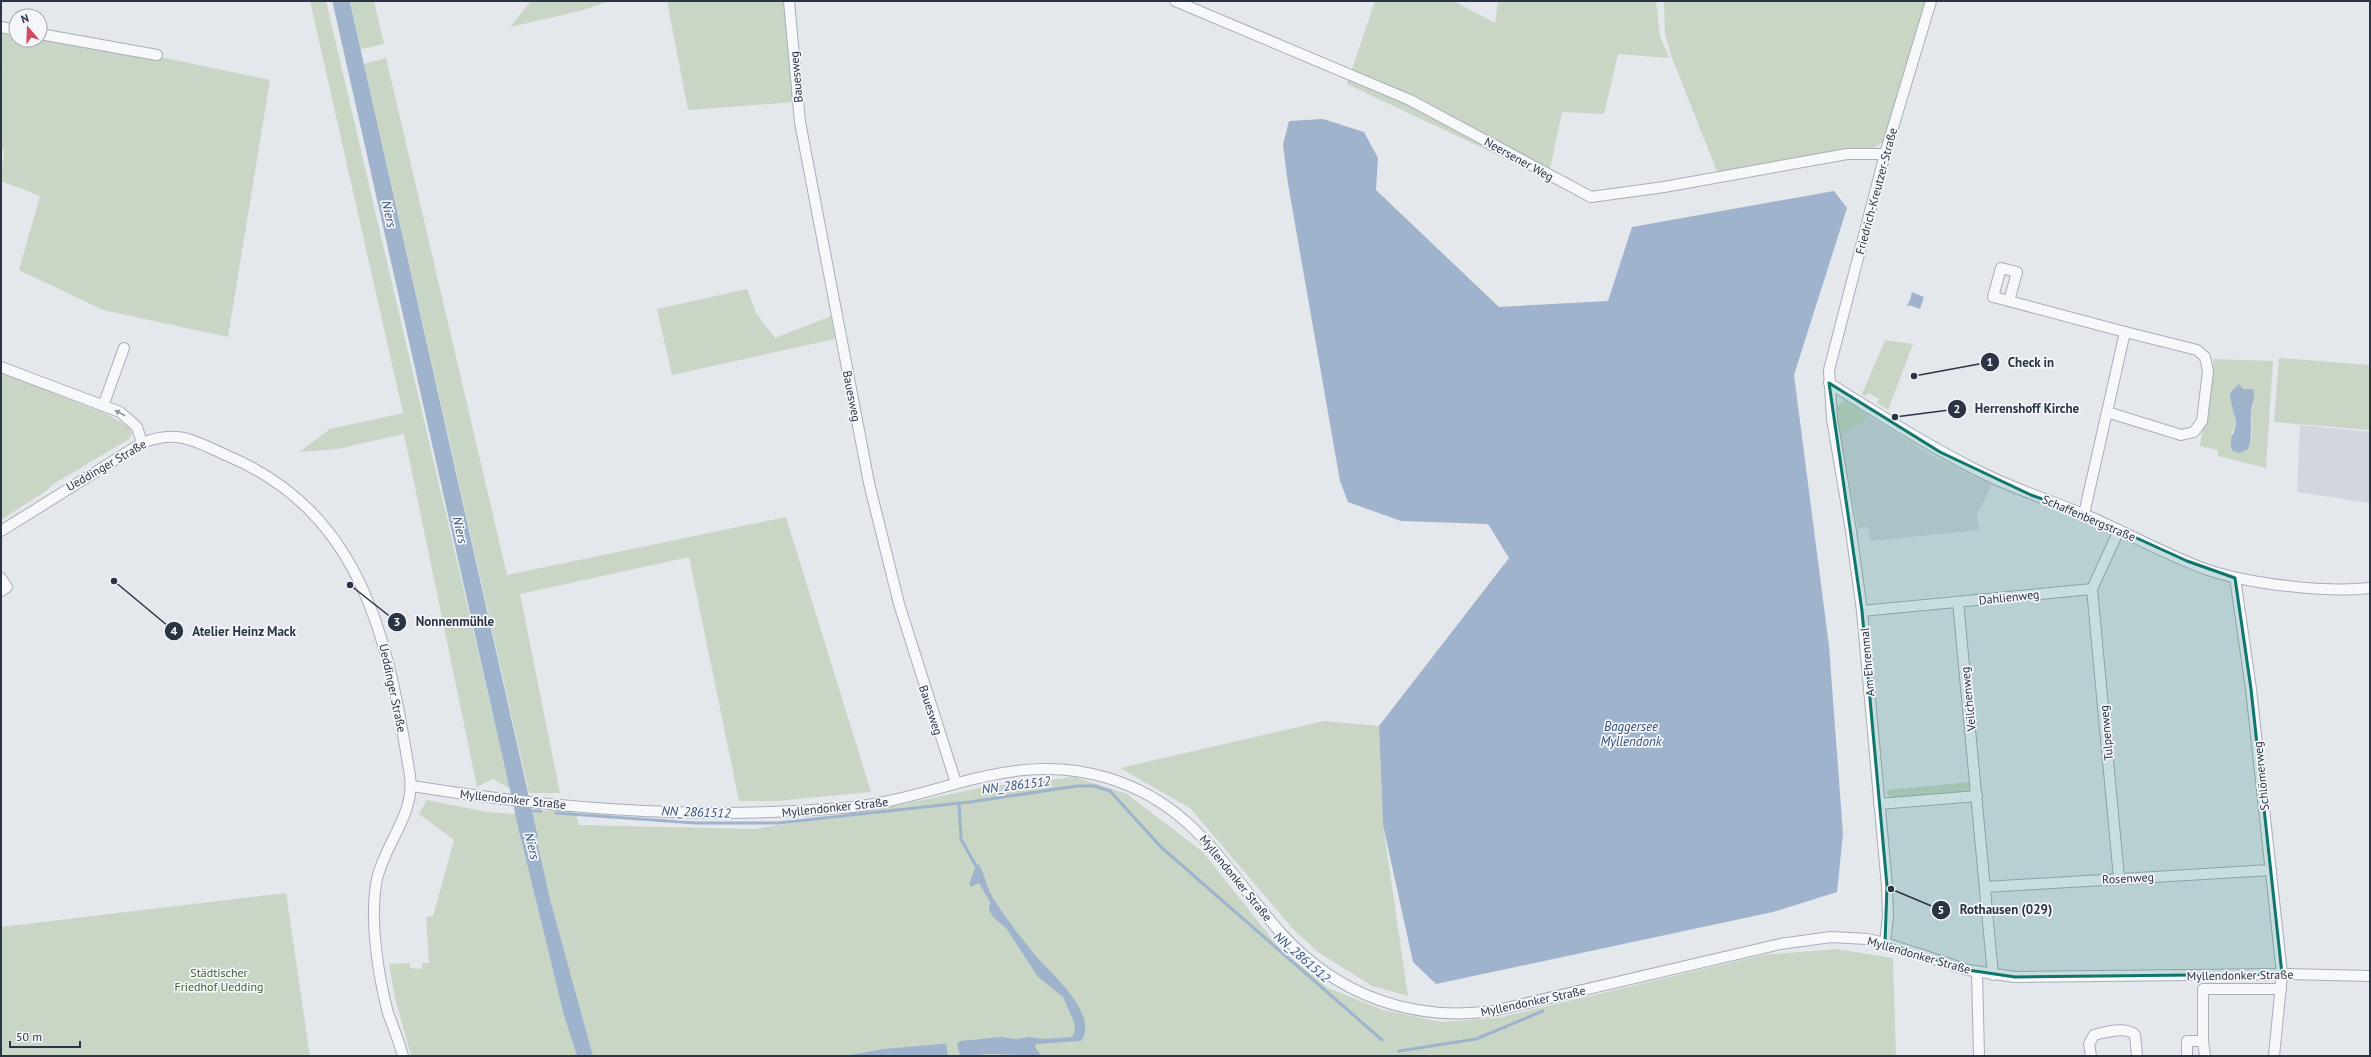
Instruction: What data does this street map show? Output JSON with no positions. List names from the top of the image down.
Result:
{
  "streets": {
    "street": [
      "Bauesweg",
      "Neersener Weg",
      "Friedrich-Kreutzer-Straße",
      "Ueddinger Straße",
      "Schaffenbergstraße",
      "Dahlienweg",
      "Am Ehrenmal",
      "Veilchenweg",
      "Tulpenweg",
      "Schlömerweg",
      "Myllendonker Straße",
      "Rosenweg"
    ]
  },
  "crossings": [
    ["Bauesweg", "Myllendonker Straße"],
    ["Neersener Weg", "Friedrich-Kreutzer-Straße"],
    ["Friedrich-Kreutzer-Straße", "Schaffenbergstraße"],
    ["Friedrich-Kreutzer-Straße", "Am Ehrenmal"],
    ["Ueddinger Straße", "Myllendonker Straße"],
    ["Schaffenbergstraße", "Am Ehrenmal"],
    ["Schaffenbergstraße", "Schlömerweg"],
    ["Dahlienweg", "Am Ehrenmal"],
    ["Dahlienweg", "Veilchenweg"],
    ["Dahlienweg", "Tulpenweg"],
    ["Am Ehrenmal", "Myllendonker Straße"],
    ["Veilchenweg", "Myllendonker Straße"],
    ["Veilchenweg", "Rosenweg"],
    ["Tulpenweg", "Rosenweg"],
    ["Schlömerweg", "Myllendonker Straße"],
    ["Schlömerweg", "Rosenweg"]
  ],
  "water": ["Niers", "Baggersee Myllendonk", "NN_2861512"],
  "parks": ["Städtischer Friedhof Uedding"],
  "places": [
    "Check in",
    "Herrenshoff Kirche",
    "Atelier Heinz Mack",
    "Nonnenmühle",
    "Rothausen (029)"
  ],
  "scale_bar": "50 m",
  "north": "top"
}
